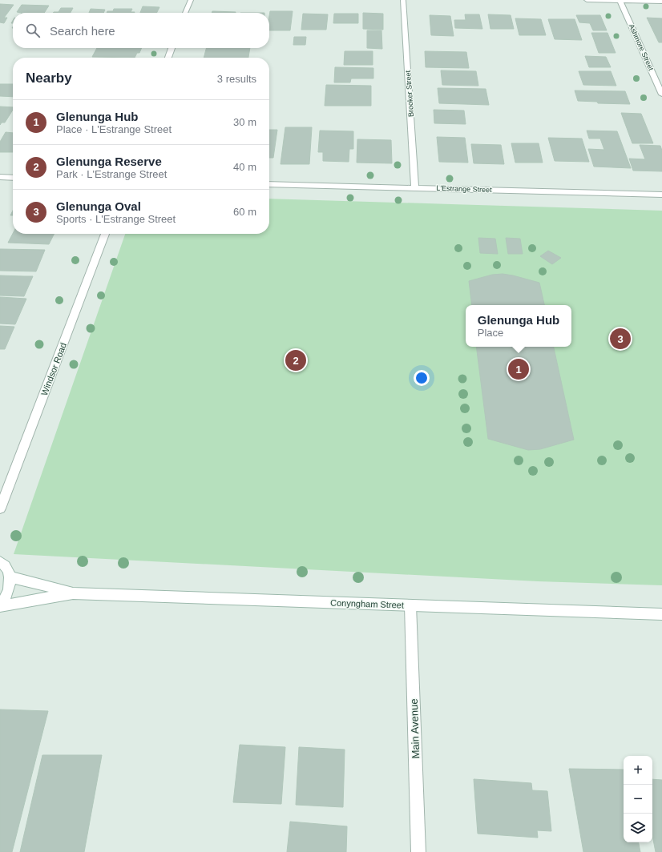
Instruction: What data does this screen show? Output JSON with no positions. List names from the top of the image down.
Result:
{
  "streets": {
    "street": [
      "Ashmore Street",
      "Brooker Street",
      "L'Estrange Street",
      "Windsor Road",
      "Conyngham Street",
      "Main Avenue"
    ]
  },
  "crossings": [
    ["Brooker Street", "L'Estrange Street"],
    ["Conyngham Street", "Main Avenue"]
  ],
  "page": {
    "search": "Search here",
    "heading": ["Nearby", "3 results"],
    "list": [
      {
        "mark": "1",
        "name": "Glenunga Hub",
        "note": "Place · L'Estrange Street",
        "value": "30 m"
      },
      {
        "mark": "2",
        "name": "Glenunga Reserve",
        "note": "Park · L'Estrange Street",
        "value": "40 m"
      },
      {
        "mark": "3",
        "name": "Glenunga Oval",
        "note": "Sports · L'Estrange Street",
        "value": "60 m"
      }
    ],
    "popup": ["Glenunga Hub", "Place"],
    "pins": ["3", "2", "1"],
    "map_buttons": ["+", "−"]
  }
}
